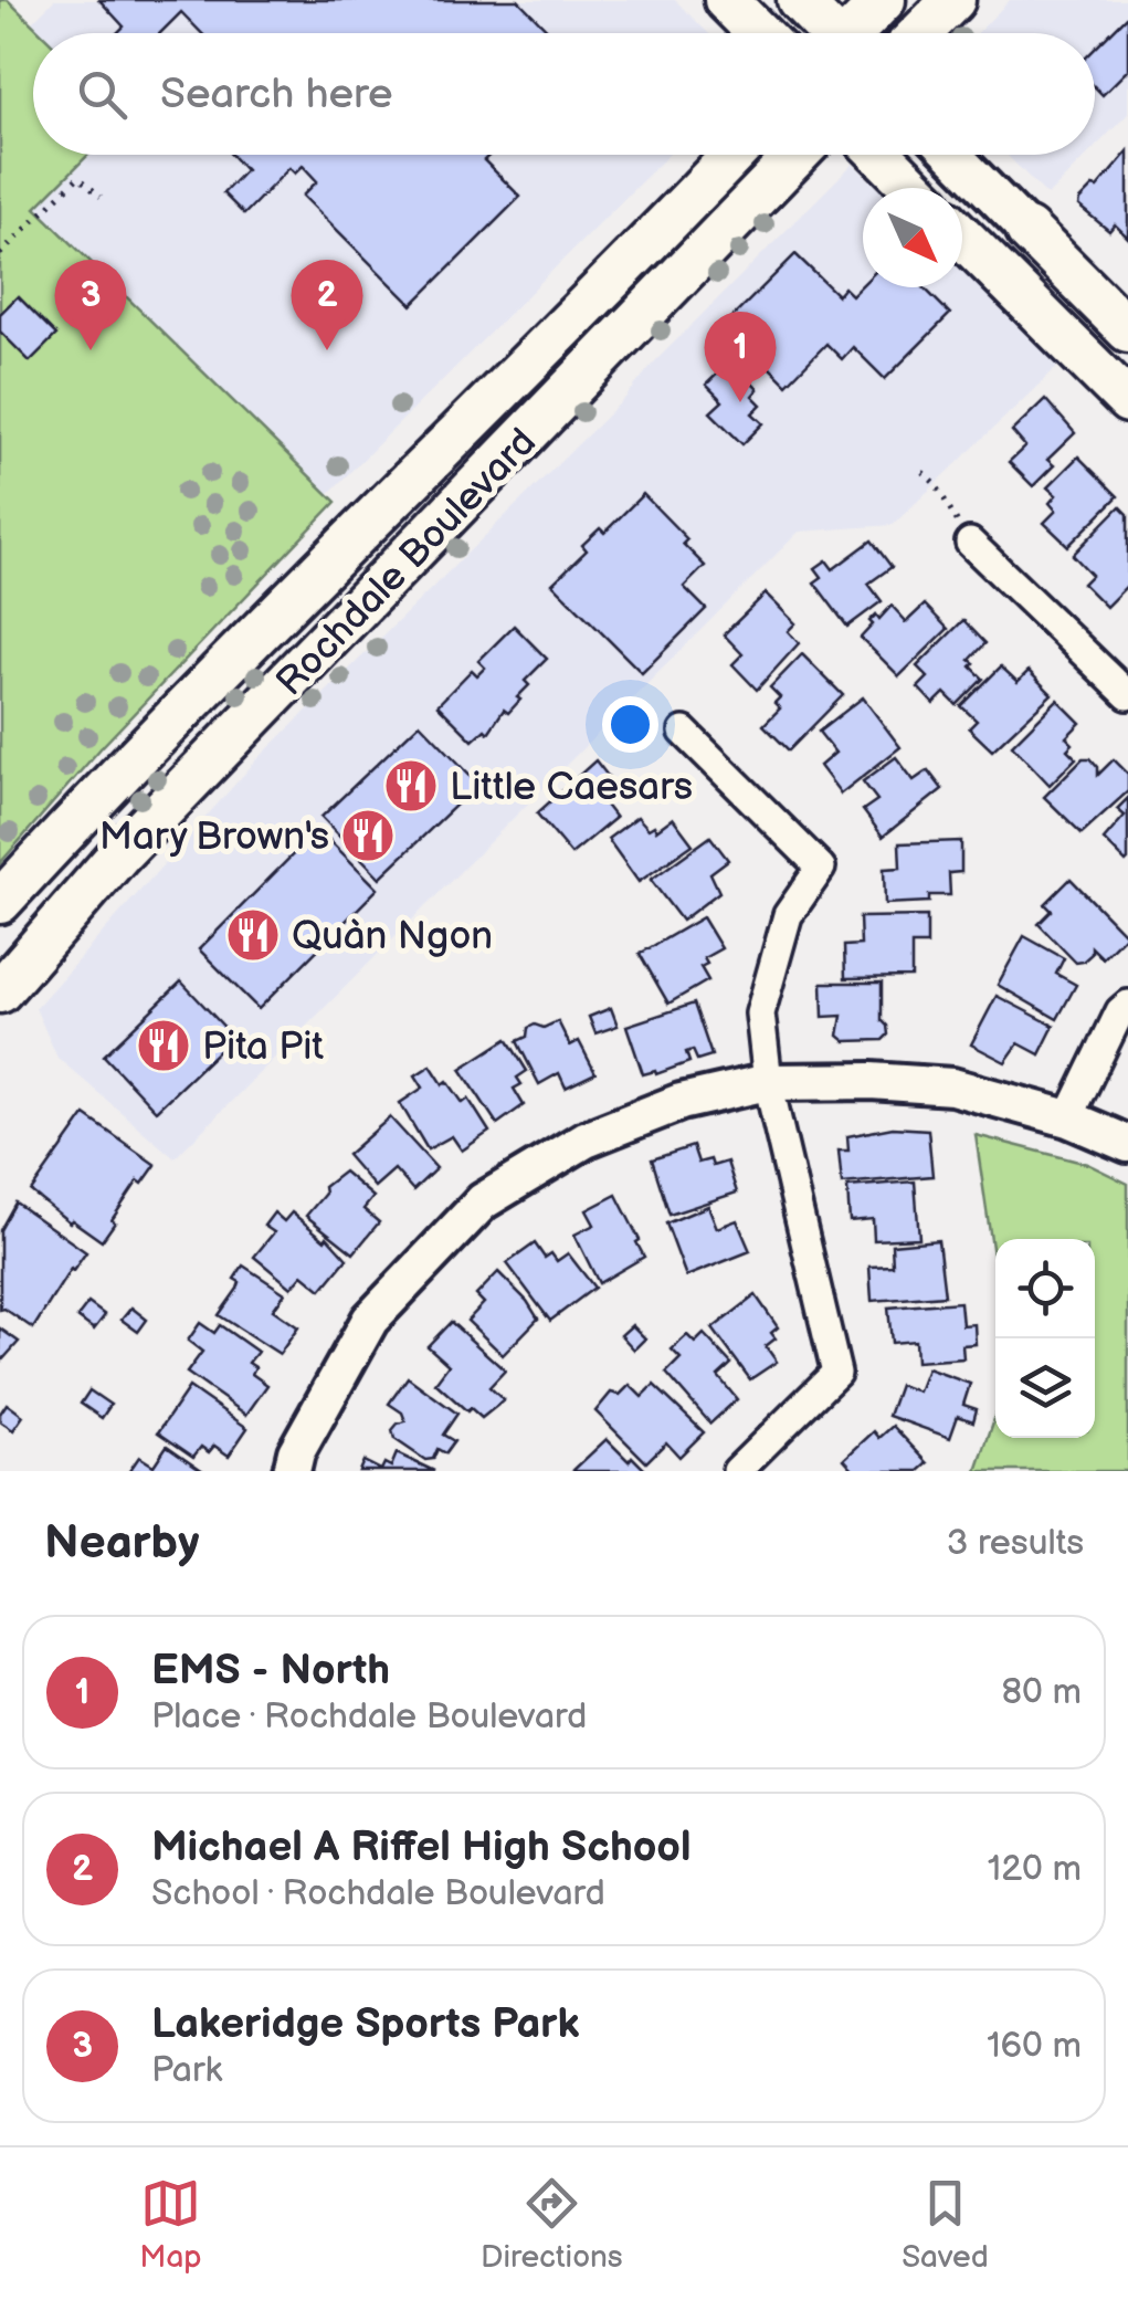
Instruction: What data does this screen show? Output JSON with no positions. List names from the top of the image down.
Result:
{
  "streets": {
    "main road": ["Rochdale Boulevard"]
  },
  "places": {
    "restaurant": [
      "Little Caesars",
      "Mary Brown's",
      "Quàn Ngon",
      "Pita Pit"
    ]
  },
  "north": "bottom right",
  "page": {
    "search": "Search here",
    "pins": ["2", "3", "1"],
    "heading": ["Nearby", "3 results"],
    "list": [
      {
        "mark": "1",
        "name": "EMS - North",
        "note": "Place · Rochdale Boulevard",
        "value": "80 m"
      },
      {
        "mark": "2",
        "name": "Michael A Riffel High School",
        "note": "School · Rochdale Boulevard",
        "value": "120 m"
      },
      {
        "mark": "3",
        "name": "Lakeridge Sports Park",
        "note": "Park",
        "value": "160 m"
      }
    ],
    "nav": ["Map", "Directions", "Saved"]
  }
}
